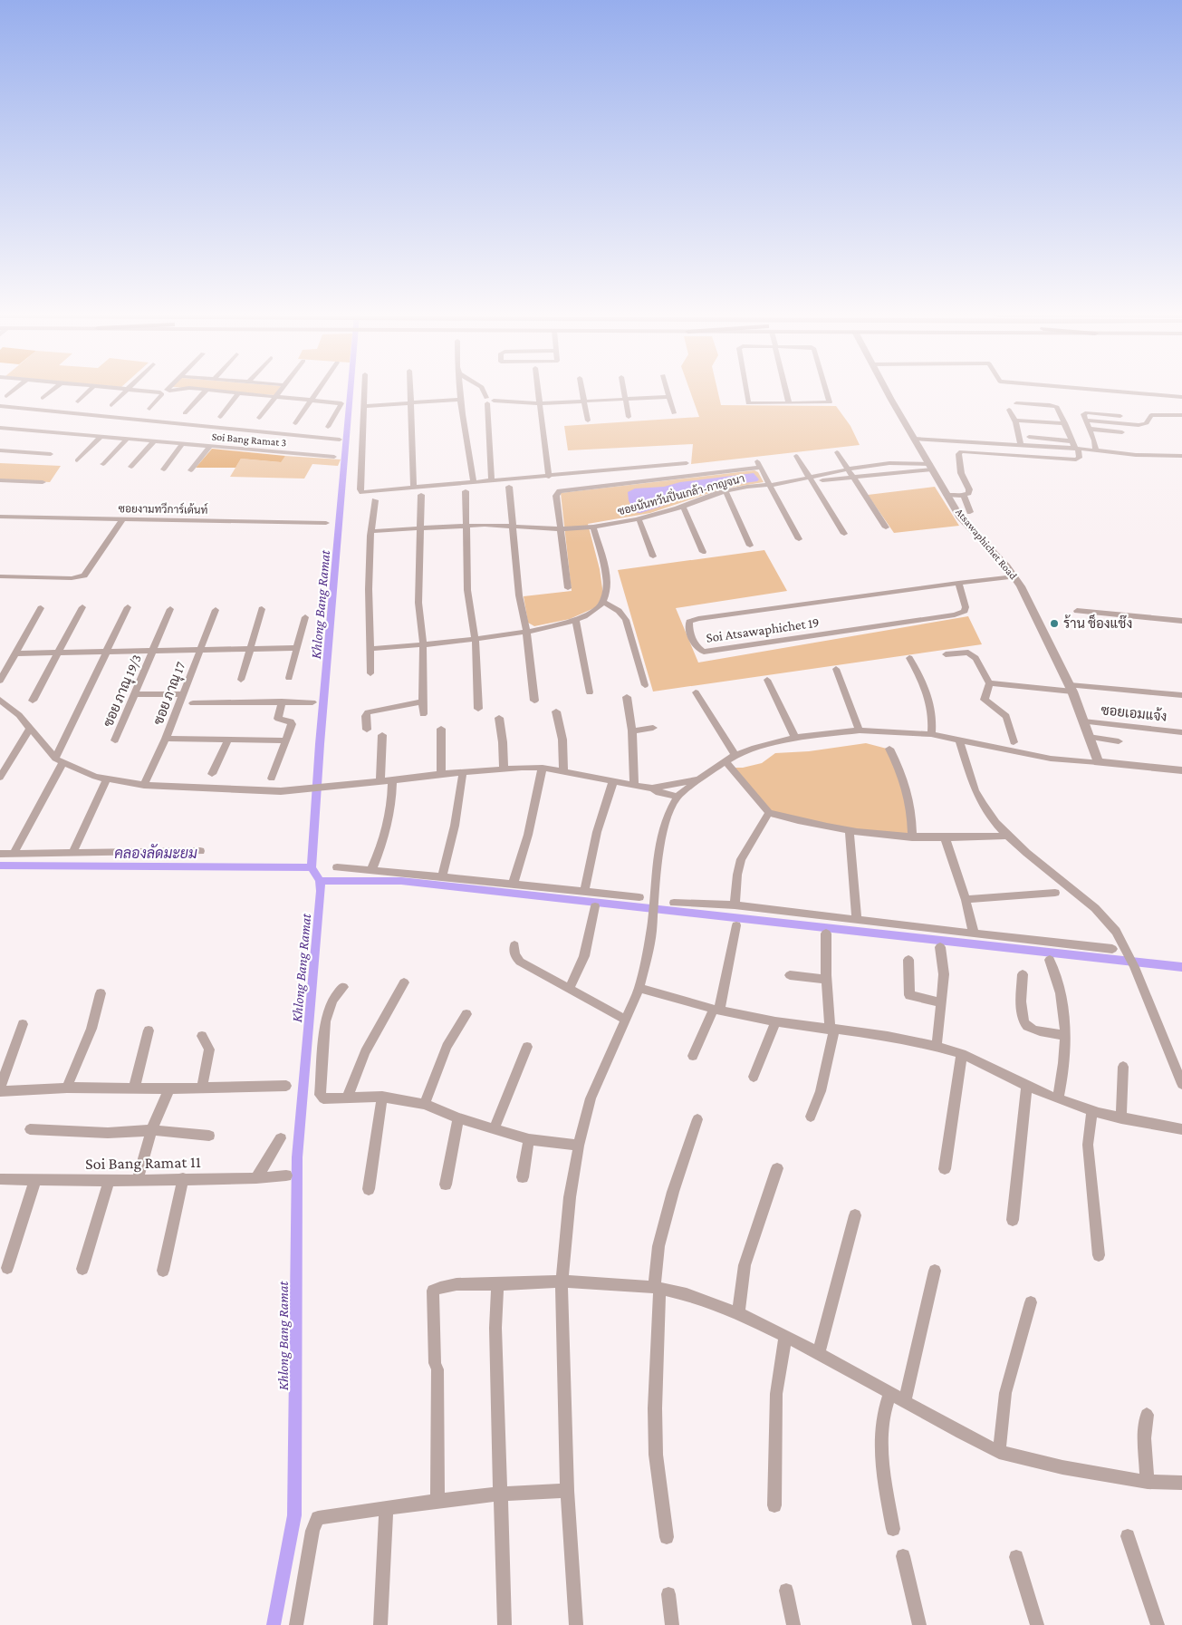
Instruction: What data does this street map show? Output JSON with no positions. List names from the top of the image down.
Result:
{
  "streets": {
    "street": [
      "Soi Bang Ramat 3",
      "ซอยนันทวันปิ่นเกล้า-กาญจนา",
      "ซอยงามทวีการ์เด้นท์",
      "Atsawaphichet Road",
      "Soi Atsawaphichet 19",
      "ซอย ภาณุ 19/3",
      "ซอย ภาณุ 17",
      "ซอยเอมแจ้ง",
      "Soi Bang Ramat 11"
    ]
  },
  "crossings": [
    ["ซอยนันทวันปิ่นเกล้า-กาญจนา", "Atsawaphichet Road"],
    ["Atsawaphichet Road", "Soi Atsawaphichet 19"],
    ["Atsawaphichet Road", "ซอยเอมแจ้ง"]
  ],
  "water": ["Khlong Bang Ramat", "คลองลัดมะยม"],
  "places": ["ร้าน ช็องแช๊ง"]
}
